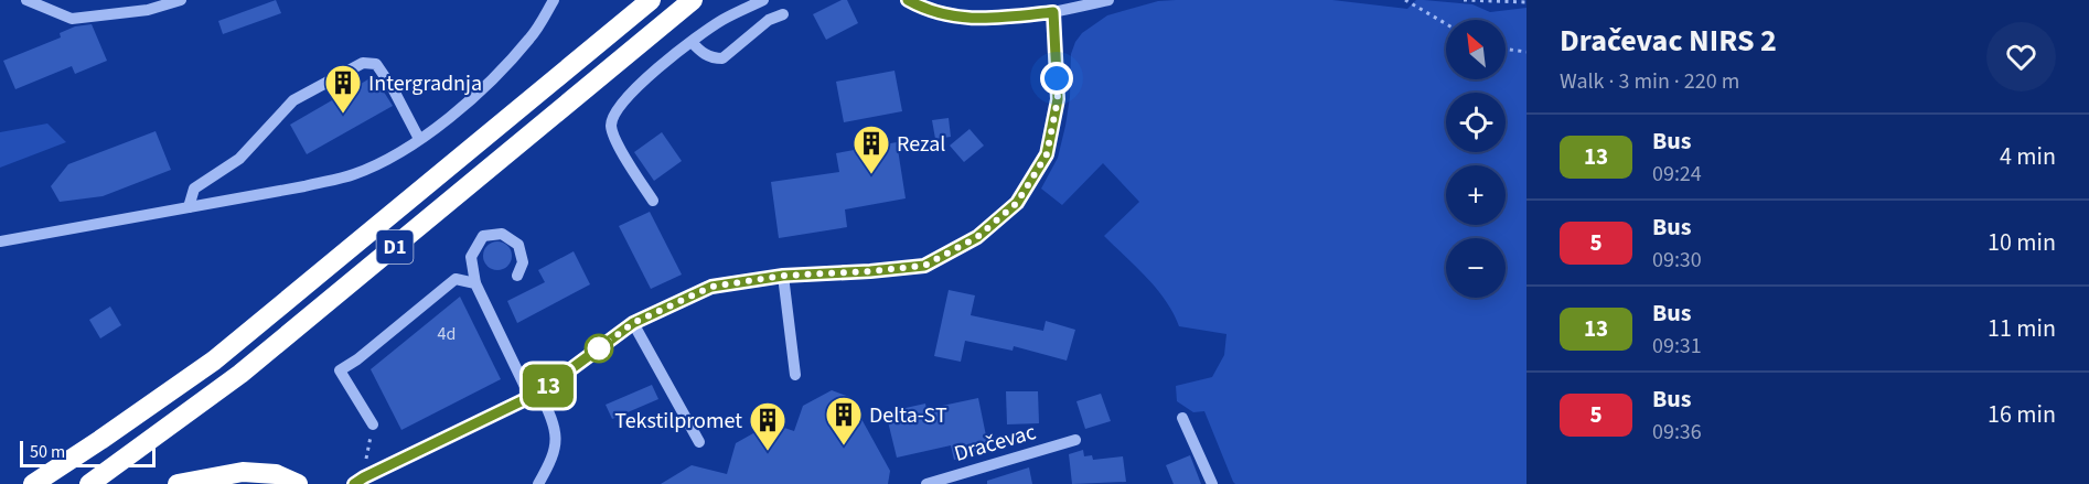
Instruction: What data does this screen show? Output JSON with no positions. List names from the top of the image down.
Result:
{
  "streets": {
    "highway": ["D1"],
    "street": ["Dračevac"]
  },
  "places": {
    "building": [
      "Intergradnja",
      "Rezal",
      "Delta-ST",
      "Tekstilpromet"
    ]
  },
  "lines": ["bus line 13"],
  "house_numbers": ["4d"],
  "scale_bar": "50 m",
  "north": "top left",
  "page": {
    "on_map": "13",
    "heading": ["Dračevac NIRS 2", "Walk · 3 min · 220 m"],
    "map_buttons": ["+", "−"],
    "list": [
      {
        "mark": "13",
        "name": "Bus",
        "note": "09:24",
        "value": "4 min"
      },
      {
        "mark": "5",
        "name": "Bus",
        "note": "09:30",
        "value": "10 min"
      },
      {
        "mark": "13",
        "name": "Bus",
        "note": "09:31",
        "value": "11 min"
      },
      {
        "mark": "5",
        "name": "Bus",
        "note": "09:36",
        "value": "16 min"
      }
    ],
    "scale": "50 m"
  }
}
